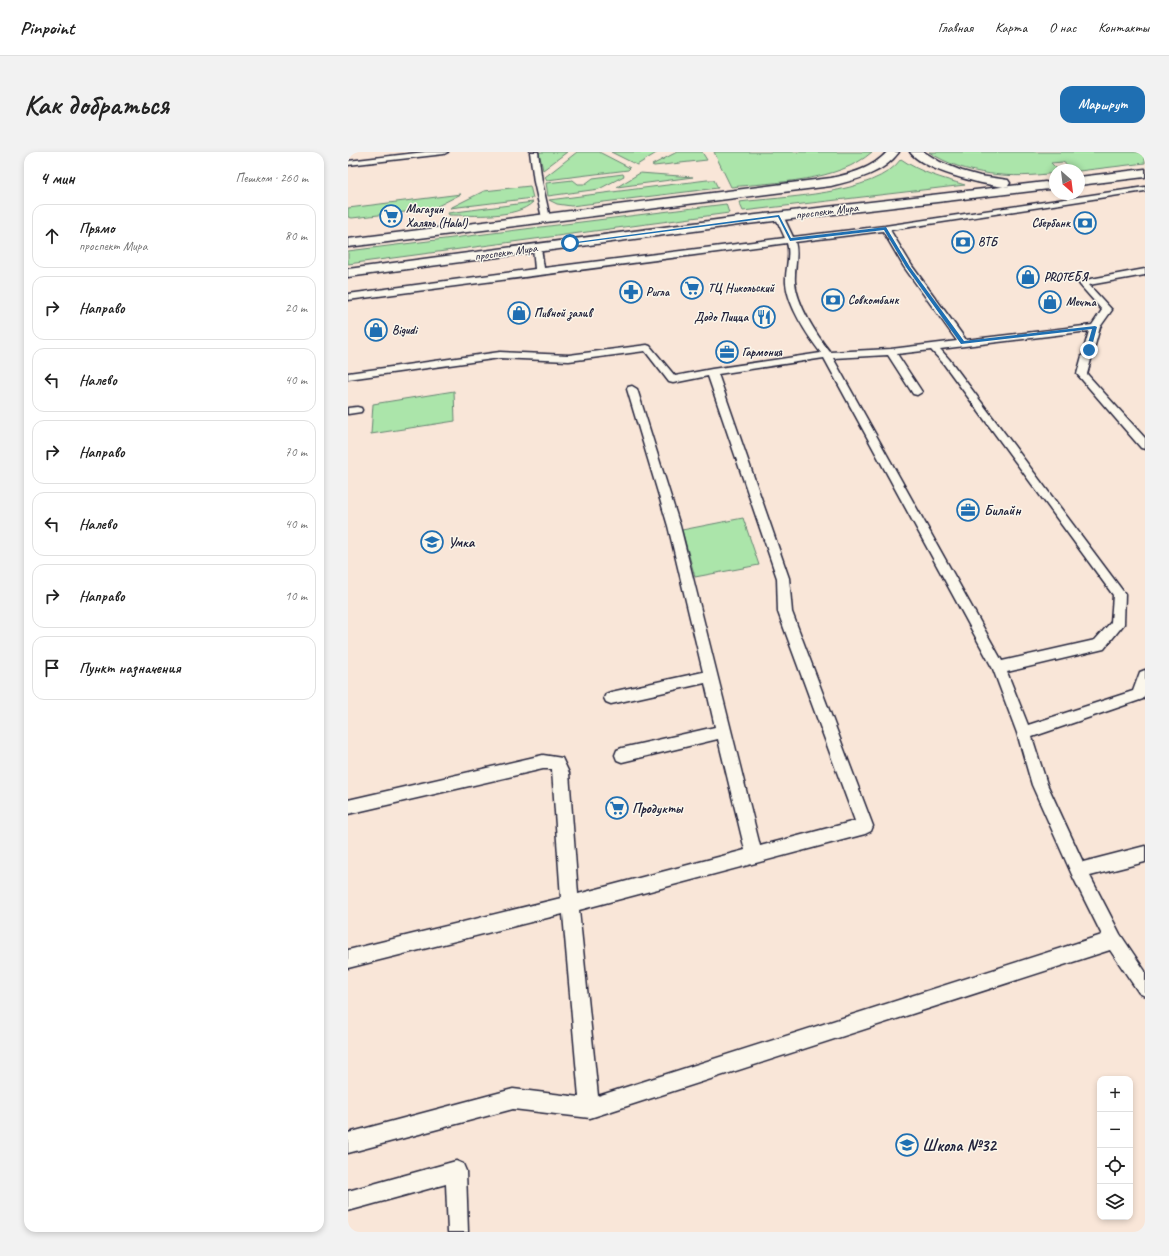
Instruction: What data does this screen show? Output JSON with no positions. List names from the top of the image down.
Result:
{
  "streets": {
    "main road": ["проспект Мира"]
  },
  "places": {
    "supermarket": ["Магазин Халяль (Halal)", "ТЦ Никольский", "Продукты"],
    "bank": ["Сбербанк", "ВТБ", "Совкомбанк"],
    "shop": [
      "PROТЕБЯ",
      "Мечта",
      "Пивной залив",
      "Bigudi"
    ],
    "pharmacy": ["Ригла"],
    "restaurant": ["Додо Пицца"],
    "office": ["Гармония", "Билайн"],
    "school or university": ["Умка", "Школа №32"]
  },
  "north": "bottom right",
  "page": {
    "header": "Pinpoint",
    "nav": [
      "Главная",
      "Карта",
      "О нас",
      "Контакты"
    ],
    "buttons": "Маршрут",
    "title": "Как добраться",
    "heading": ["4 мин", "Пешком · 260 m"],
    "list": [
      ["Прямо", "проспект Мира", "80 m"],
      ["Направо", "20 m"],
      ["Налево", "40 m"],
      ["Направо", "70 m"],
      ["Налево", "40 m"],
      ["Направо", "10 m"],
      "Пункт назначения"
    ],
    "map_buttons": ["+", "−"]
  }
}
